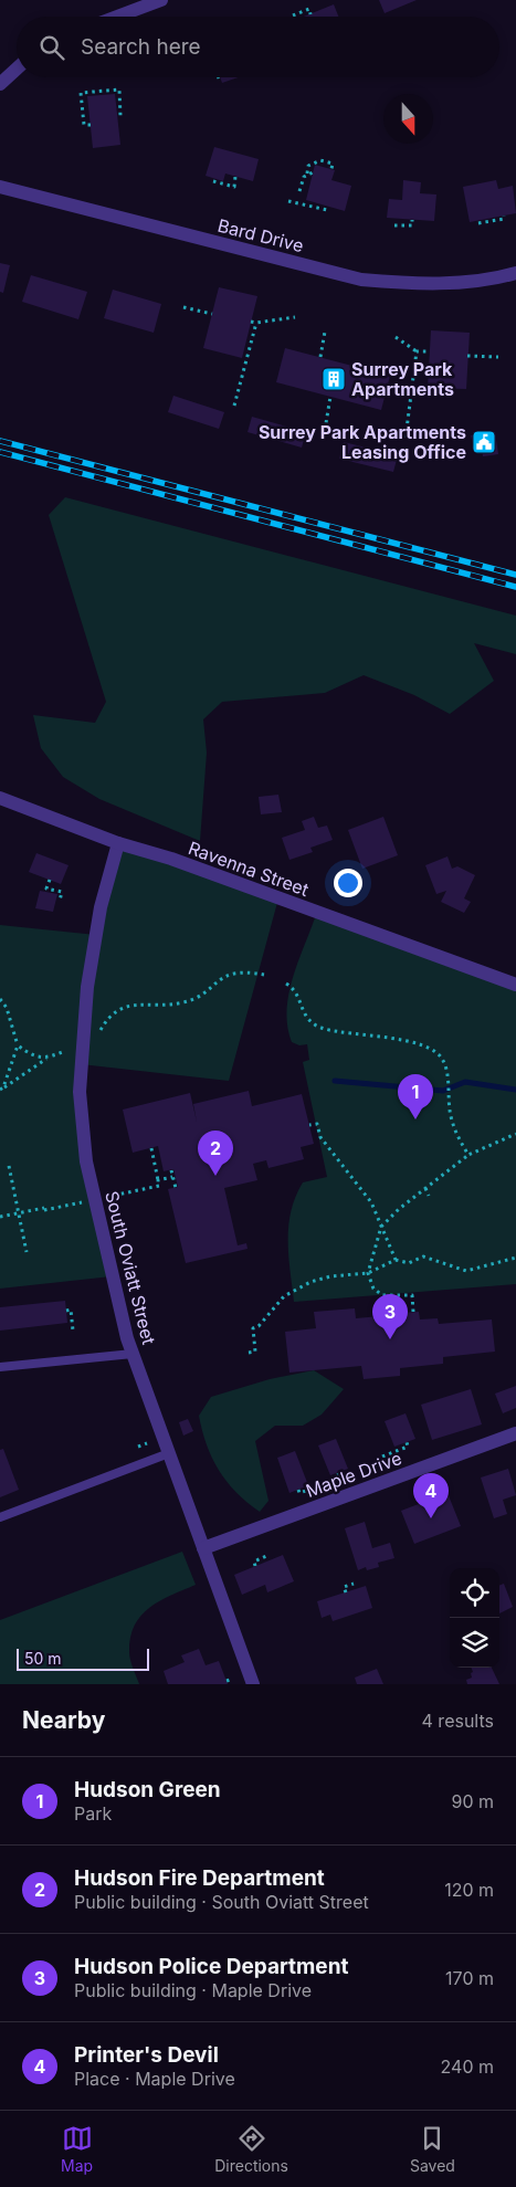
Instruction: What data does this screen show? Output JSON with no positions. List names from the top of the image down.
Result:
{
  "streets": {
    "street": [
      "Bard Drive",
      "Ravenna Street",
      "South Oviatt Street",
      "Maple Drive"
    ]
  },
  "crossings": [
    ["Ravenna Street", "South Oviatt Street"],
    ["South Oviatt Street", "Maple Drive"]
  ],
  "places": {
    "building": ["Surrey Park Apartments"],
    "public building": ["Surrey Park Apartments Leasing Office"]
  },
  "scale_bar": "50 m",
  "north": "bottom",
  "page": {
    "search": "Search here",
    "pins": [
      "1",
      "2",
      "3",
      "4"
    ],
    "scale": "50 m",
    "heading": ["Nearby", "4 results"],
    "list": [
      {
        "mark": "1",
        "name": "Hudson Green",
        "note": "Park",
        "value": "90 m"
      },
      {
        "mark": "2",
        "name": "Hudson Fire Department",
        "note": "Public building · South Oviatt Street",
        "value": "120 m"
      },
      {
        "mark": "3",
        "name": "Hudson Police Department",
        "note": "Public building · Maple Drive",
        "value": "170 m"
      },
      {
        "mark": "4",
        "name": "Printer's Devil",
        "note": "Place · Maple Drive",
        "value": "240 m"
      }
    ],
    "nav": ["Map", "Directions", "Saved"]
  }
}
